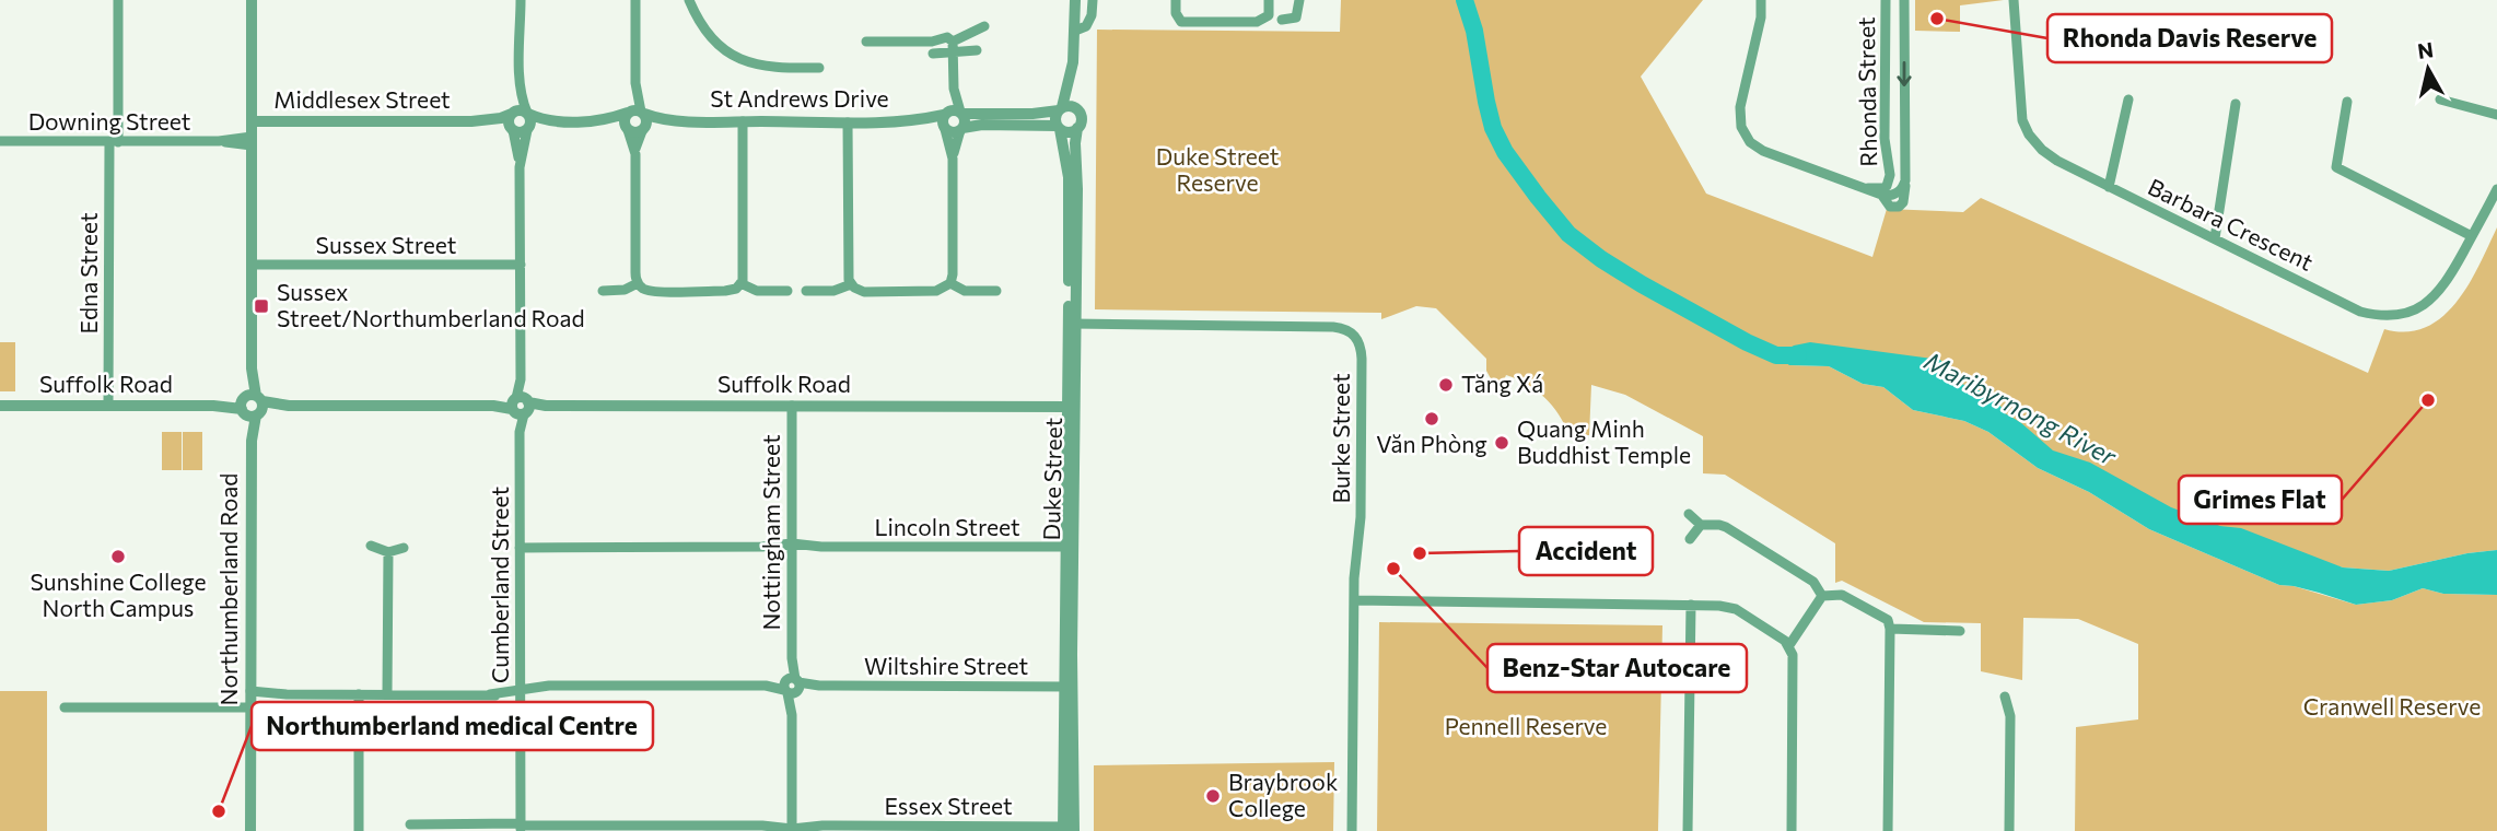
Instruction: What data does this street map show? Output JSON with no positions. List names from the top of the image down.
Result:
{
  "streets": {
    "street": [
      "Rhonda Street",
      "St Andrews Drive",
      "Middlesex Street",
      "Downing Street",
      "Barbara Crescent",
      "Sussex Street",
      "Edna Street",
      "Suffolk Road",
      "Burke Street",
      "Duke Street",
      "Lincoln Street",
      "Nottingham Street",
      "Cumberland Street",
      "Northumberland Road",
      "Wiltshire Street",
      "Essex Street"
    ]
  },
  "crossings": [
    ["St Andrews Drive", "Middlesex Street"],
    ["St Andrews Drive", "Cumberland Street"],
    ["Middlesex Street", "Cumberland Street"],
    ["Middlesex Street", "Northumberland Road"],
    ["Downing Street", "Edna Street"],
    ["Downing Street", "Northumberland Road"],
    ["Sussex Street", "Cumberland Street"],
    ["Sussex Street", "Northumberland Road"],
    ["Edna Street", "Suffolk Road"],
    ["Suffolk Road", "Duke Street"],
    ["Suffolk Road", "Nottingham Street"],
    ["Suffolk Road", "Cumberland Street"],
    ["Suffolk Road", "Northumberland Road"],
    ["Burke Street", "Duke Street"],
    ["Duke Street", "Lincoln Street"],
    ["Duke Street", "Wiltshire Street"],
    ["Duke Street", "Essex Street"],
    ["Lincoln Street", "Nottingham Street"],
    ["Lincoln Street", "Cumberland Street"],
    ["Nottingham Street", "Wiltshire Street"],
    ["Nottingham Street", "Essex Street"],
    ["Cumberland Street", "Wiltshire Street"],
    ["Cumberland Street", "Essex Street"],
    ["Northumberland Road", "Wiltshire Street"]
  ],
  "water": ["Maribyrnong River"],
  "parks": ["Duke Street Reserve", "Cranwell Reserve", "Pennell Reserve"],
  "places": {
    "other": [
      "Rhonda Davis Reserve",
      "Tăng Xá",
      "Grimes Flat",
      "Văn Phòng",
      "Quang Minh Buddhist Temple",
      "Accident",
      "Sunshine College North Campus",
      "Benz-Star Autocare",
      "Braybrook College",
      "Northumberland medical Centre"
    ],
    "transit": ["Sussex Street/Northumberland Road"]
  },
  "north": "top"
}
